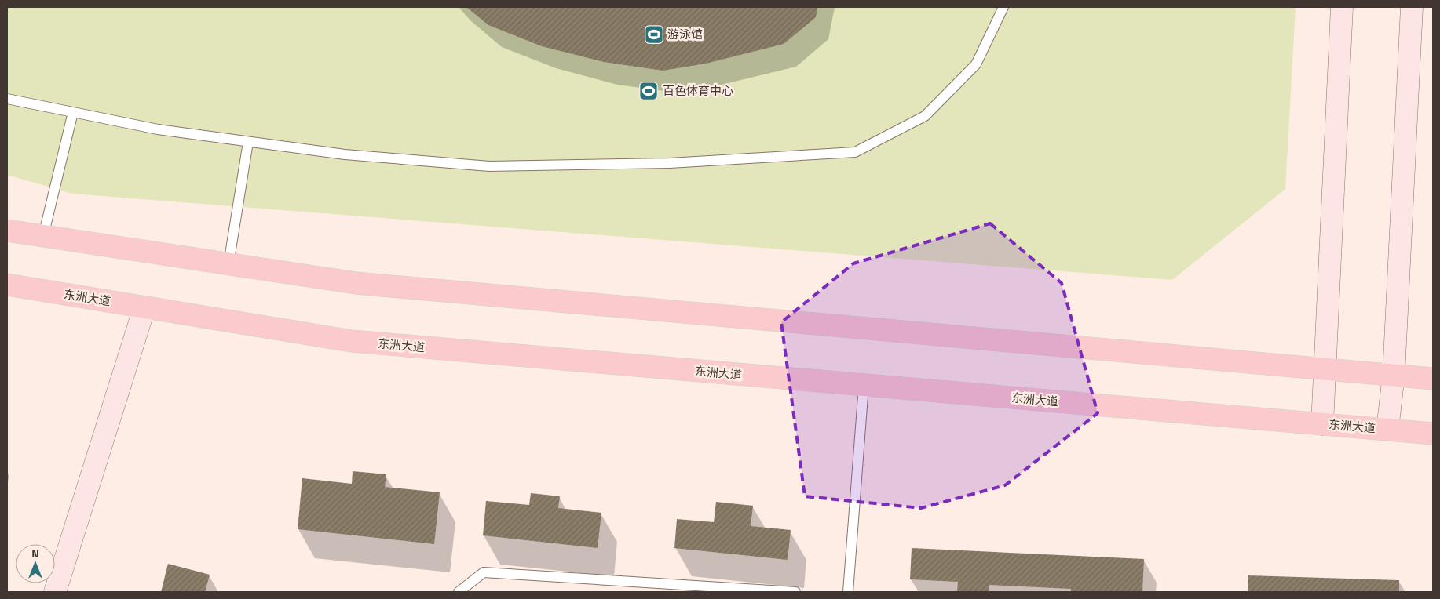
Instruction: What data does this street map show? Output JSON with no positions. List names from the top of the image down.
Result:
{
  "streets": {
    "main road": ["东洲大道"]
  },
  "places": {
    "sports": ["游泳馆", "百色体育中心"]
  },
  "north": "top"
}
